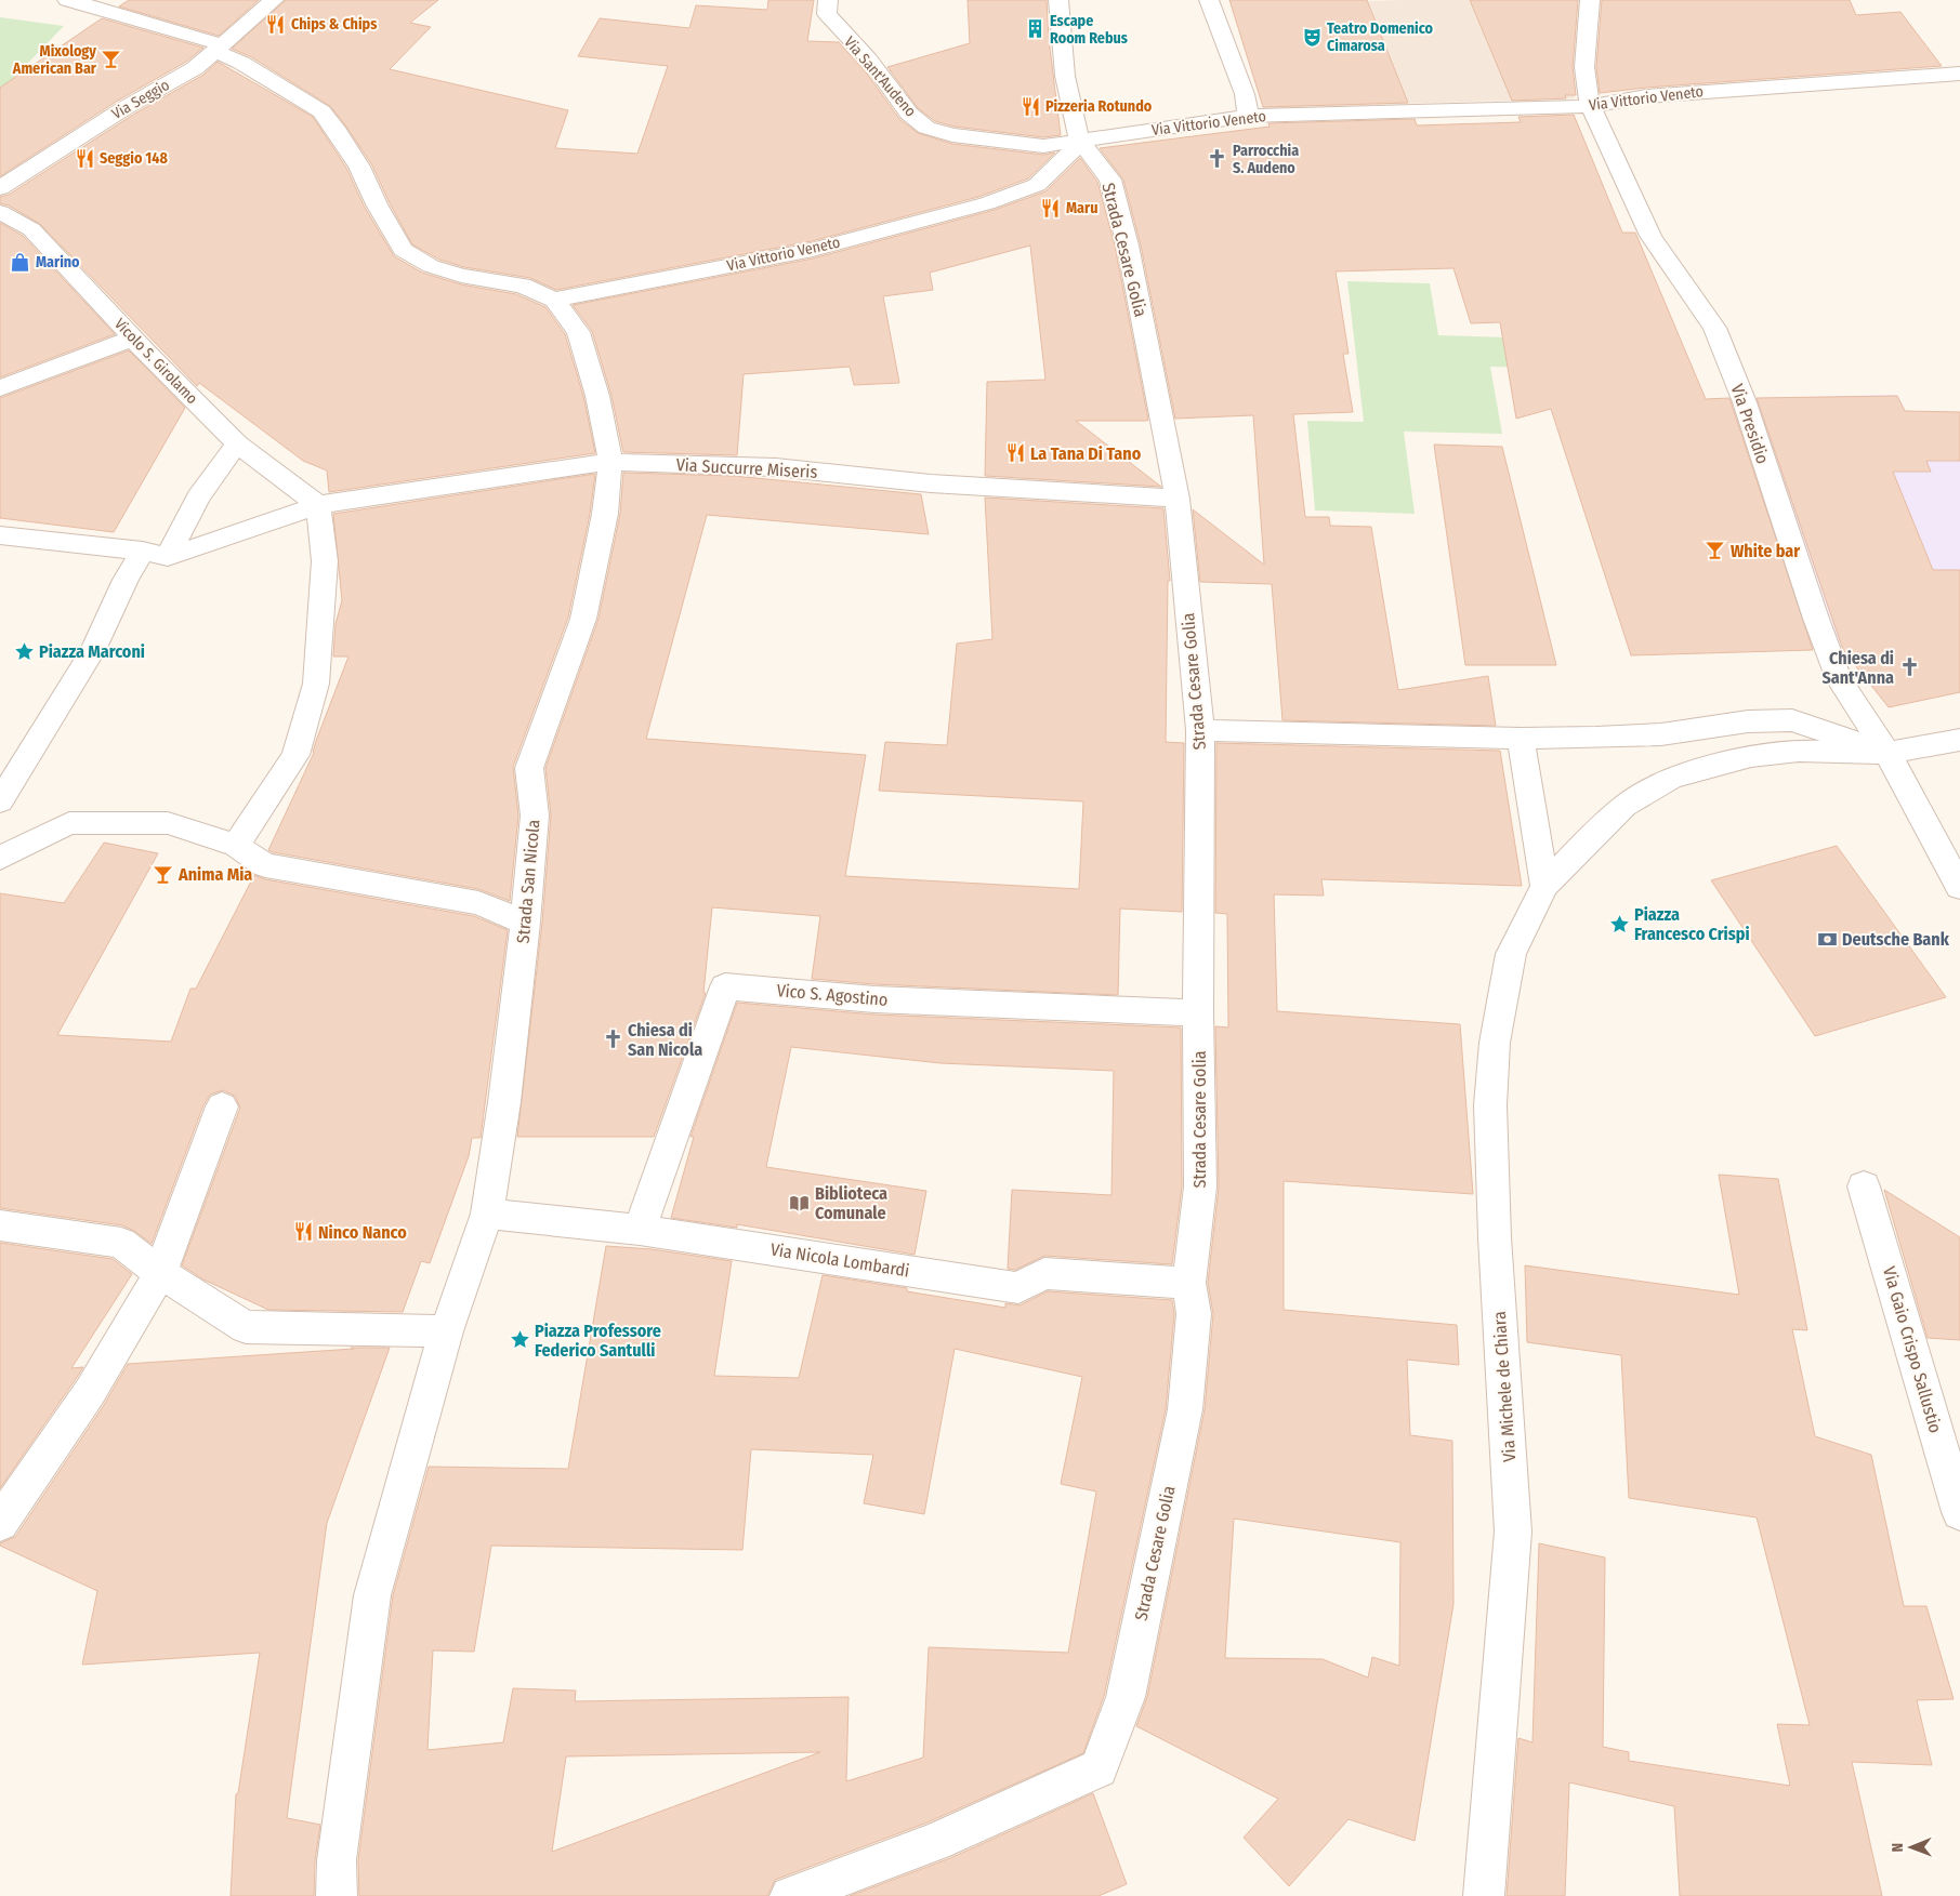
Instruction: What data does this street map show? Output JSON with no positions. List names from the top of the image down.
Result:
{
  "streets": {
    "street": [
      "Via Sant'Audeno",
      "Via Vittorio Veneto",
      "Via Seggio",
      "Strada Cesare Golia",
      "Vicolo S. Girolamo",
      "Via Presidio",
      "Via Succurre Miseris",
      "Strada San Nicola",
      "Vico S. Agostino",
      "Via Nicola Lombardi",
      "Via Gaio Crispo Sallustio",
      "Via Michele de Chiara"
    ]
  },
  "crossings": [
    ["Via Sant'Audeno", "Via Vittorio Veneto"],
    ["Via Sant'Audeno", "Strada Cesare Golia"],
    ["Via Vittorio Veneto", "Strada Cesare Golia"],
    ["Via Vittorio Veneto", "Via Presidio"],
    ["Via Vittorio Veneto", "Strada San Nicola"],
    ["Strada Cesare Golia", "Via Succurre Miseris"],
    ["Strada Cesare Golia", "Vico S. Agostino"],
    ["Strada Cesare Golia", "Via Nicola Lombardi"],
    ["Vicolo S. Girolamo", "Via Succurre Miseris"],
    ["Via Presidio", "Via Michele de Chiara"],
    ["Via Succurre Miseris", "Strada San Nicola"],
    ["Strada San Nicola", "Via Nicola Lombardi"],
    ["Vico S. Agostino", "Via Nicola Lombardi"]
  ],
  "places": {
    "restaurant": [
      "Chips & Chips",
      "Pizzeria Rotundo",
      "Seggio 148",
      "Maru",
      "La Tana Di Tano",
      "Ninco Nanco"
    ],
    "building": ["Escape Room Rebus"],
    "theatre": ["Teatro Domenico Cimarosa"],
    "bar": ["Mixology American Bar", "White bar", "Anima Mia"],
    "church": ["Parrocchia S. Audeno", "Chiesa di Sant'Anna", "Chiesa di San Nicola"],
    "shop": ["Marino"],
    "place": ["Piazza Marconi", "Piazza Francesco Crispi", "Piazza Professore Federico Santulli"],
    "bank": ["Deutsche Bank"],
    "library": ["Biblioteca Comunale"]
  },
  "north": "left"
}
